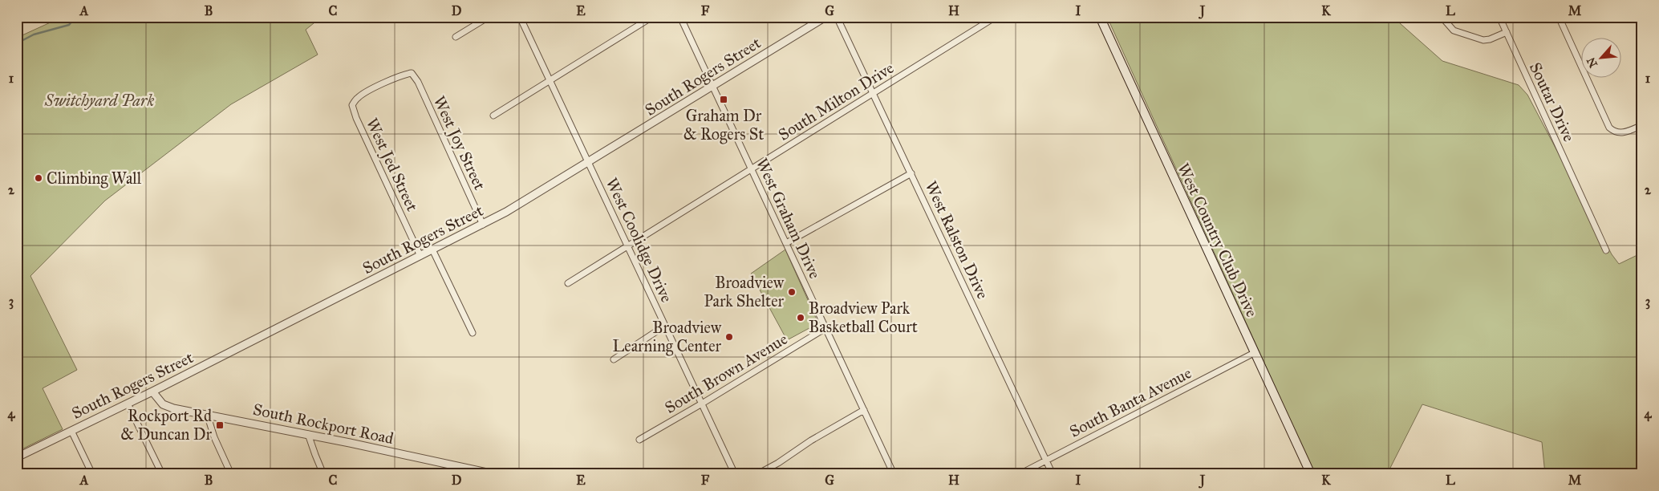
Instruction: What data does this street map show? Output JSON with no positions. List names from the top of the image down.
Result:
{
  "streets": {
    "main road": ["West Country Club Drive"],
    "street": [
      "South Rogers Street",
      "South Milton Drive",
      "Soutar Drive",
      "West Joy Street",
      "West Jed Street",
      "West Graham Drive",
      "West Coolidge Drive",
      "West Ralston Drive",
      "South Brown Avenue",
      "South Banta Avenue",
      "South Rockport Road"
    ]
  },
  "crossings": [
    ["South Rogers Street", "West Joy Street"],
    ["South Rogers Street", "West Jed Street"],
    ["South Rogers Street", "West Graham Drive"],
    ["South Rogers Street", "West Coolidge Drive"],
    ["South Rogers Street", "South Rockport Road"],
    ["South Milton Drive", "West Graham Drive"],
    ["South Milton Drive", "West Coolidge Drive"],
    ["South Milton Drive", "West Ralston Drive"],
    ["West Joy Street", "West Jed Street"],
    ["West Graham Drive", "South Brown Avenue"],
    ["West Coolidge Drive", "South Brown Avenue"],
    ["West Ralston Drive", "South Banta Avenue"],
    ["West Country Club Drive", "South Banta Avenue"]
  ],
  "parks": ["Switchyard Park"],
  "places": {
    "transit": ["Graham Dr & Rogers St", "Rockport Rd & Duncan Dr"],
    "other": [
      "Climbing Wall",
      "Broadview Park Shelter",
      "Broadview Park Basketball Court",
      "Broadview Learning Center"
    ]
  },
  "north": "bottom left",
  "grid": {
    "columns": [
      "A",
      "B",
      "C",
      "D",
      "E",
      "F",
      "G",
      "H",
      "I",
      "J",
      "K",
      "L",
      "M"
    ],
    "rows": [
      "1",
      "2",
      "3",
      "4"
    ]
  }
}
